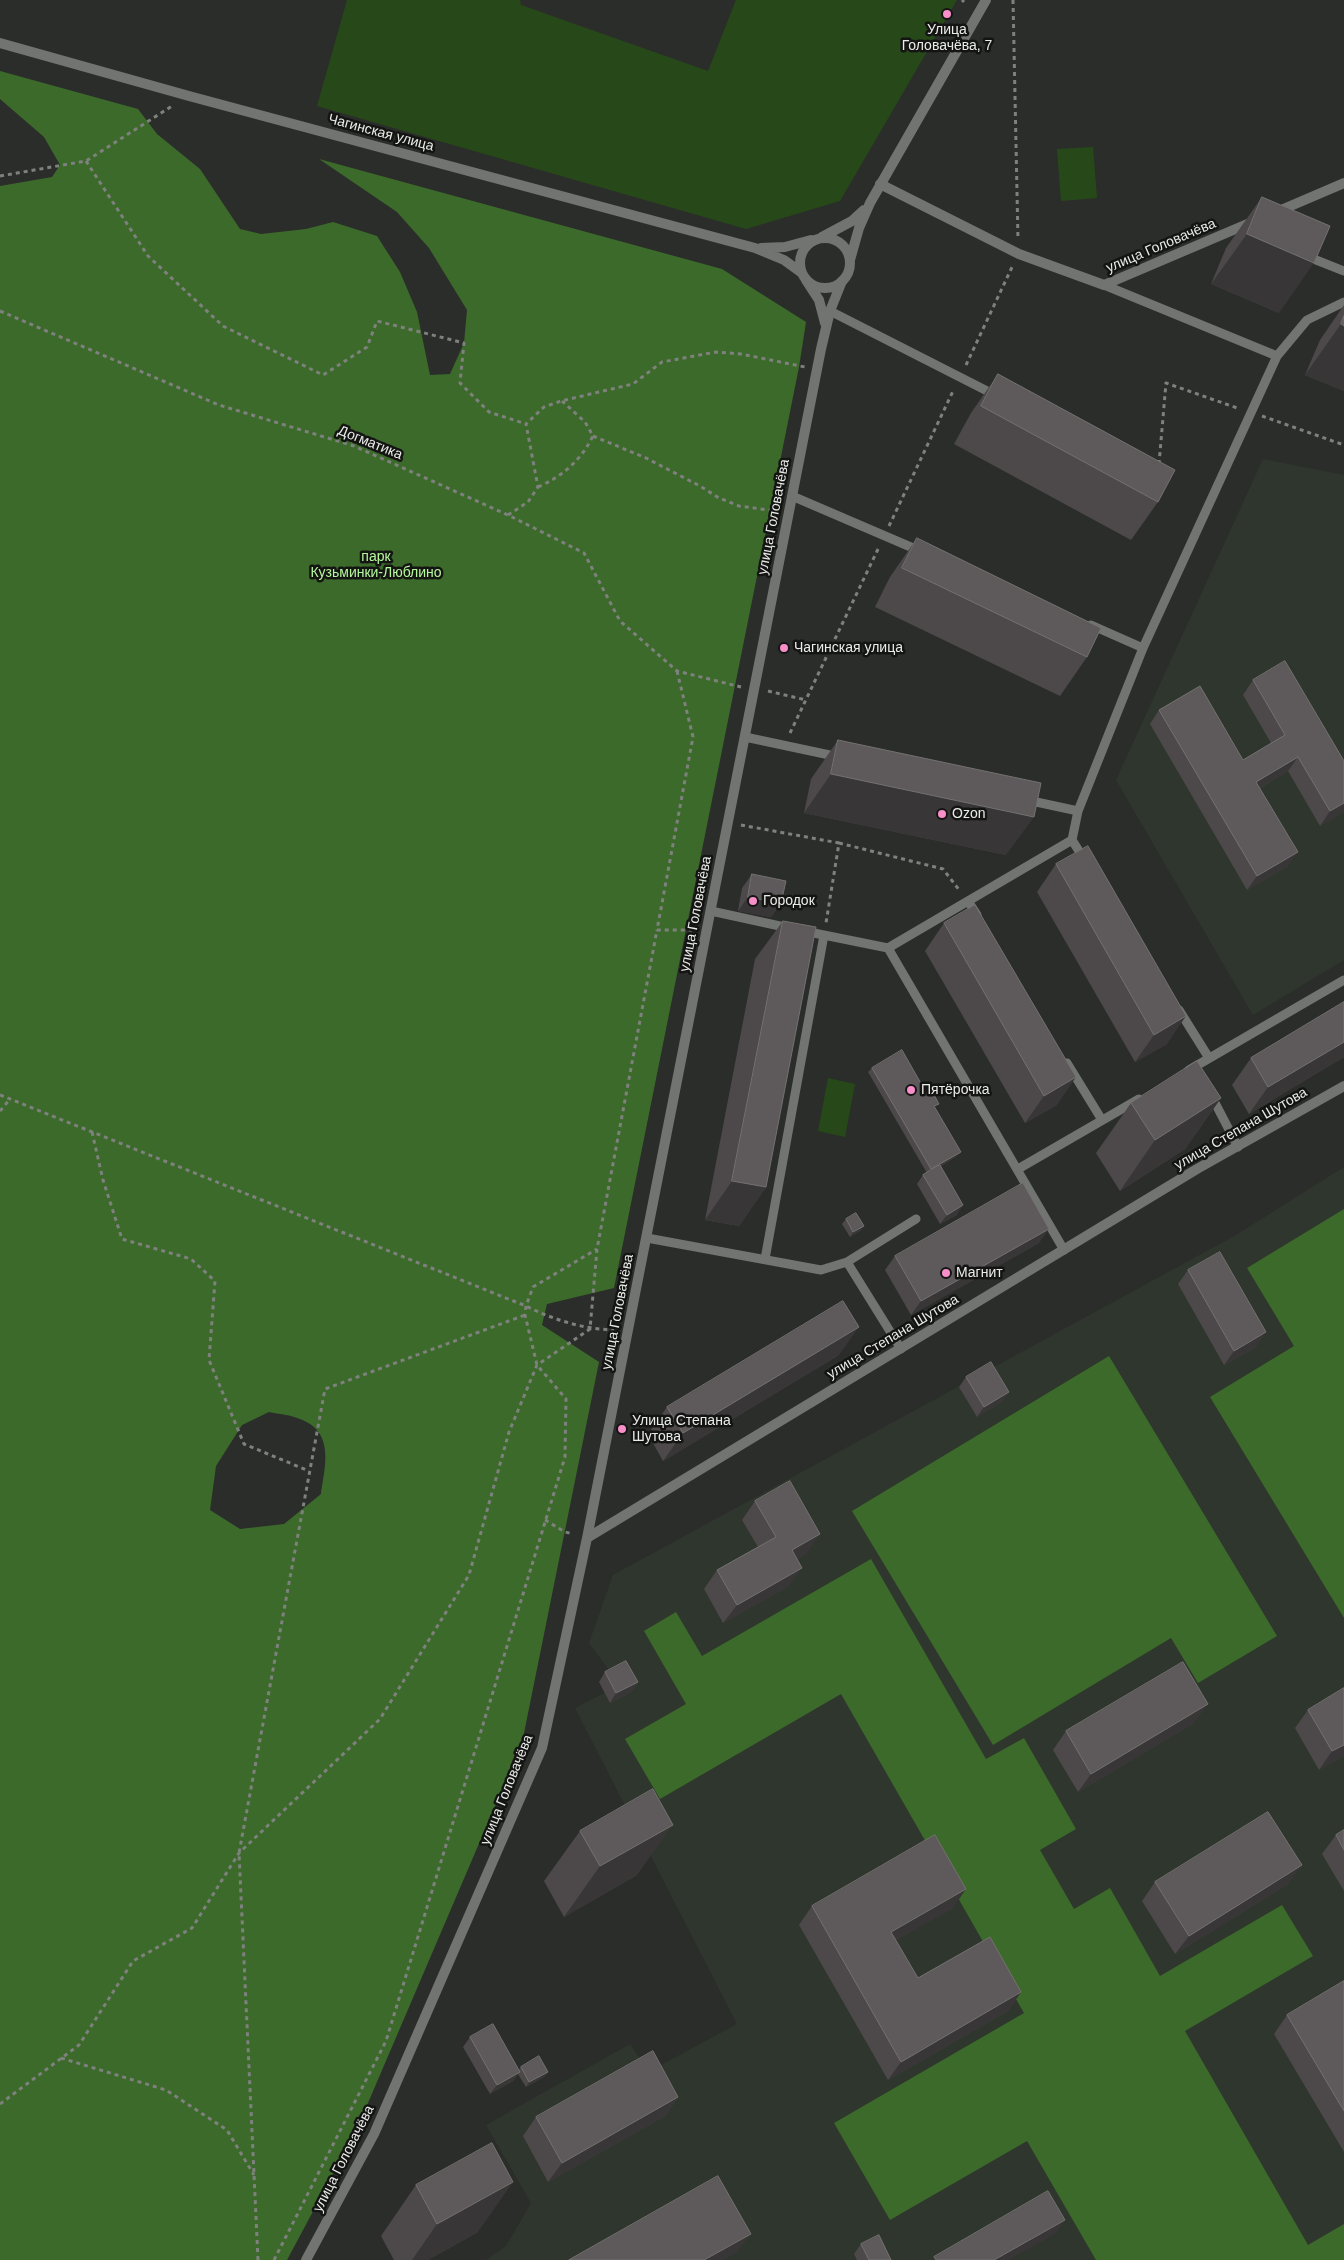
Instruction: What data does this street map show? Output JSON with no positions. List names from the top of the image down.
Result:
{
  "streets": {
    "street": ["Чагинская улица", "улица Головачёва", "улица Степана Шутова"],
    "path": ["Догматика"]
  },
  "crossings": [
    ["Чагинская улица", "улица Головачёва"],
    ["улица Головачёва", "улица Степана Шутова"]
  ],
  "parks": ["парк Кузьминки-Люблино"],
  "places": [
    "Улица Головачёва, 7",
    "Чагинская улица",
    "Ozon",
    "Городок",
    "Пятёрочка",
    "Магнит",
    "Улица Степана Шутова"
  ]
}
